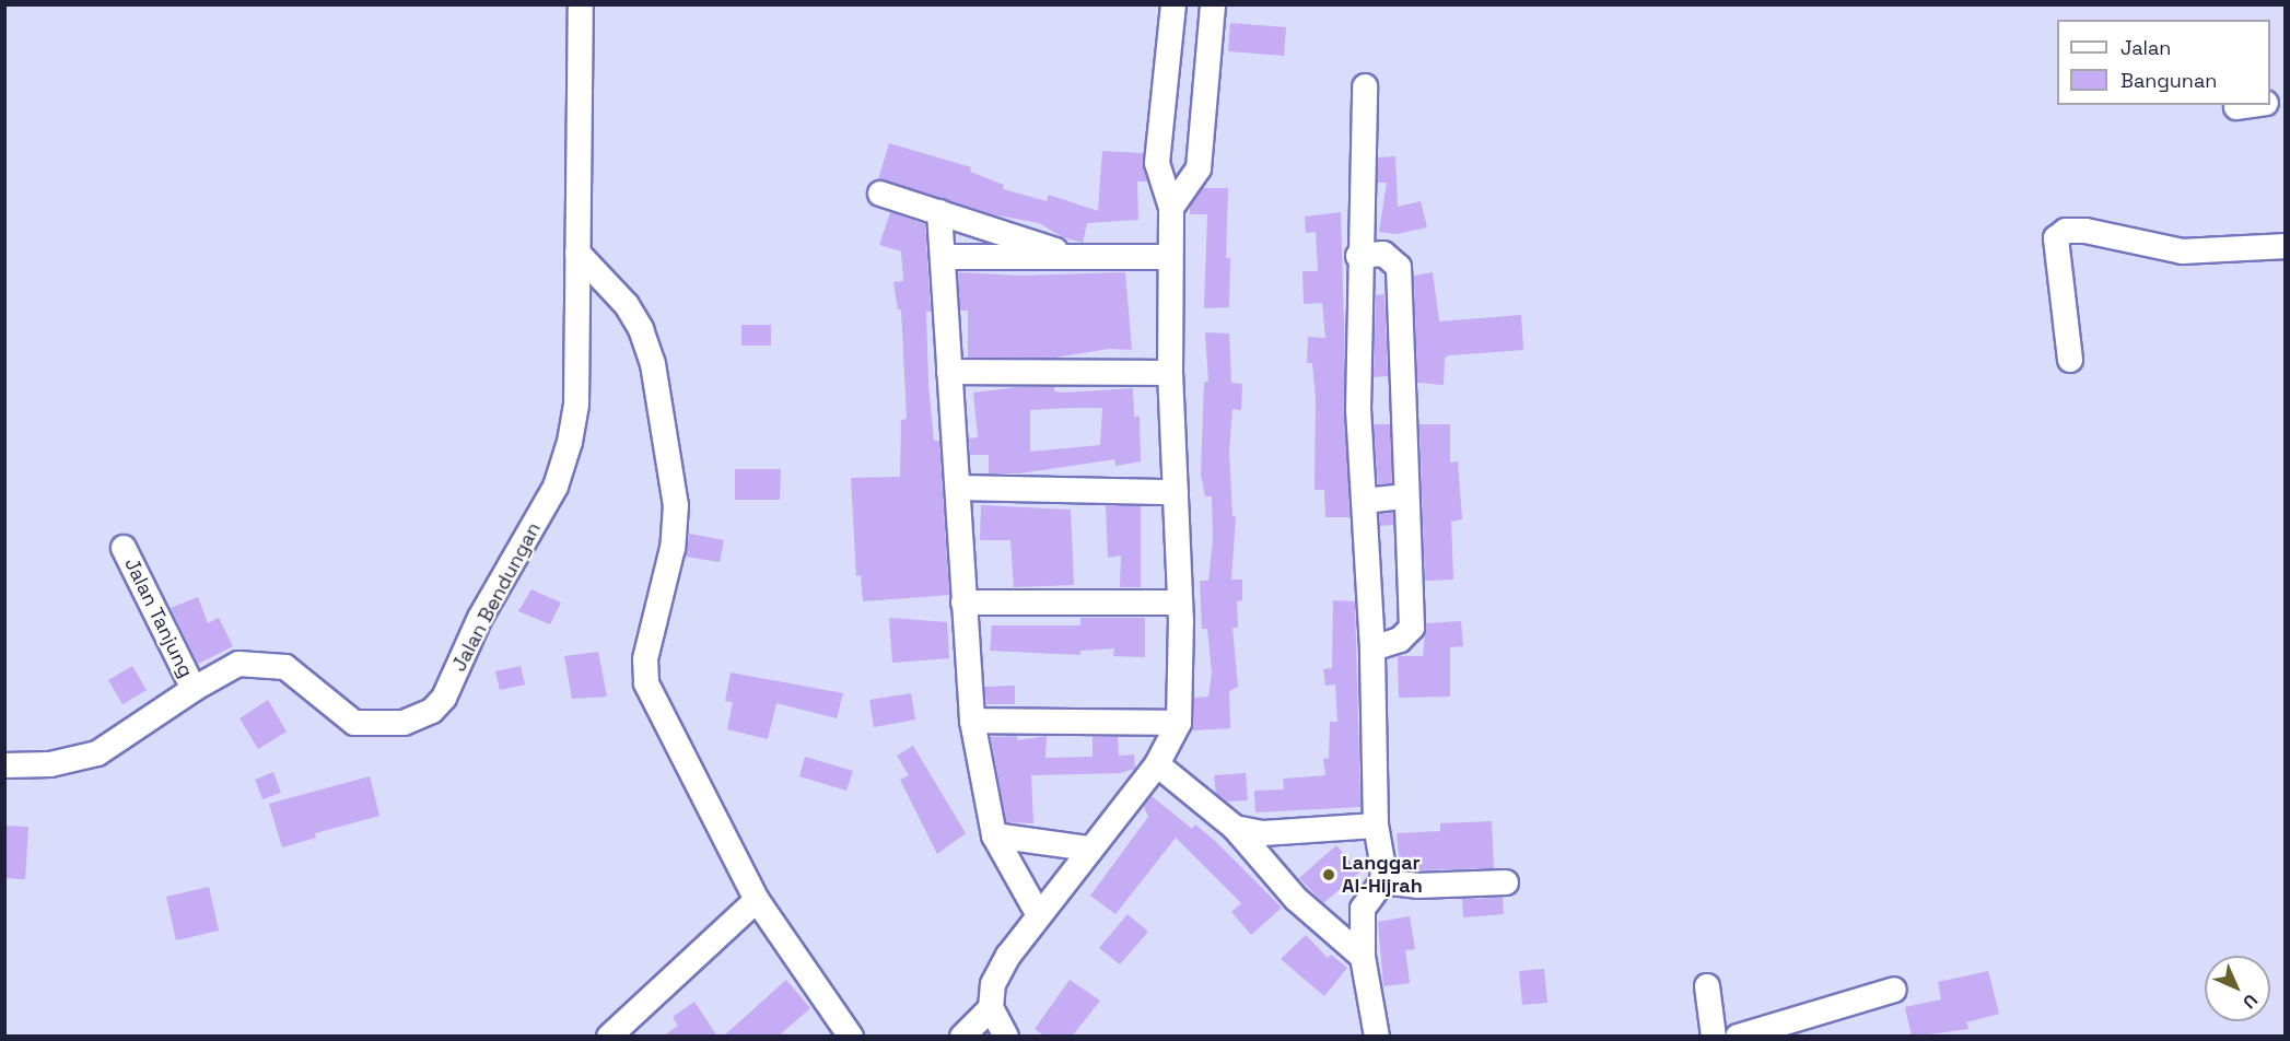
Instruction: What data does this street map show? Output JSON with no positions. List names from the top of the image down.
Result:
{
  "streets": {
    "street": ["Jalan Bendungan", "Jalan Tanjung"]
  },
  "crossings": [
    ["Jalan Bendungan", "Jalan Tanjung"]
  ],
  "places": ["Langgar Al-Hijrah"],
  "legend": ["Jalan", "Bangunan"],
  "north": "bottom right"
}
